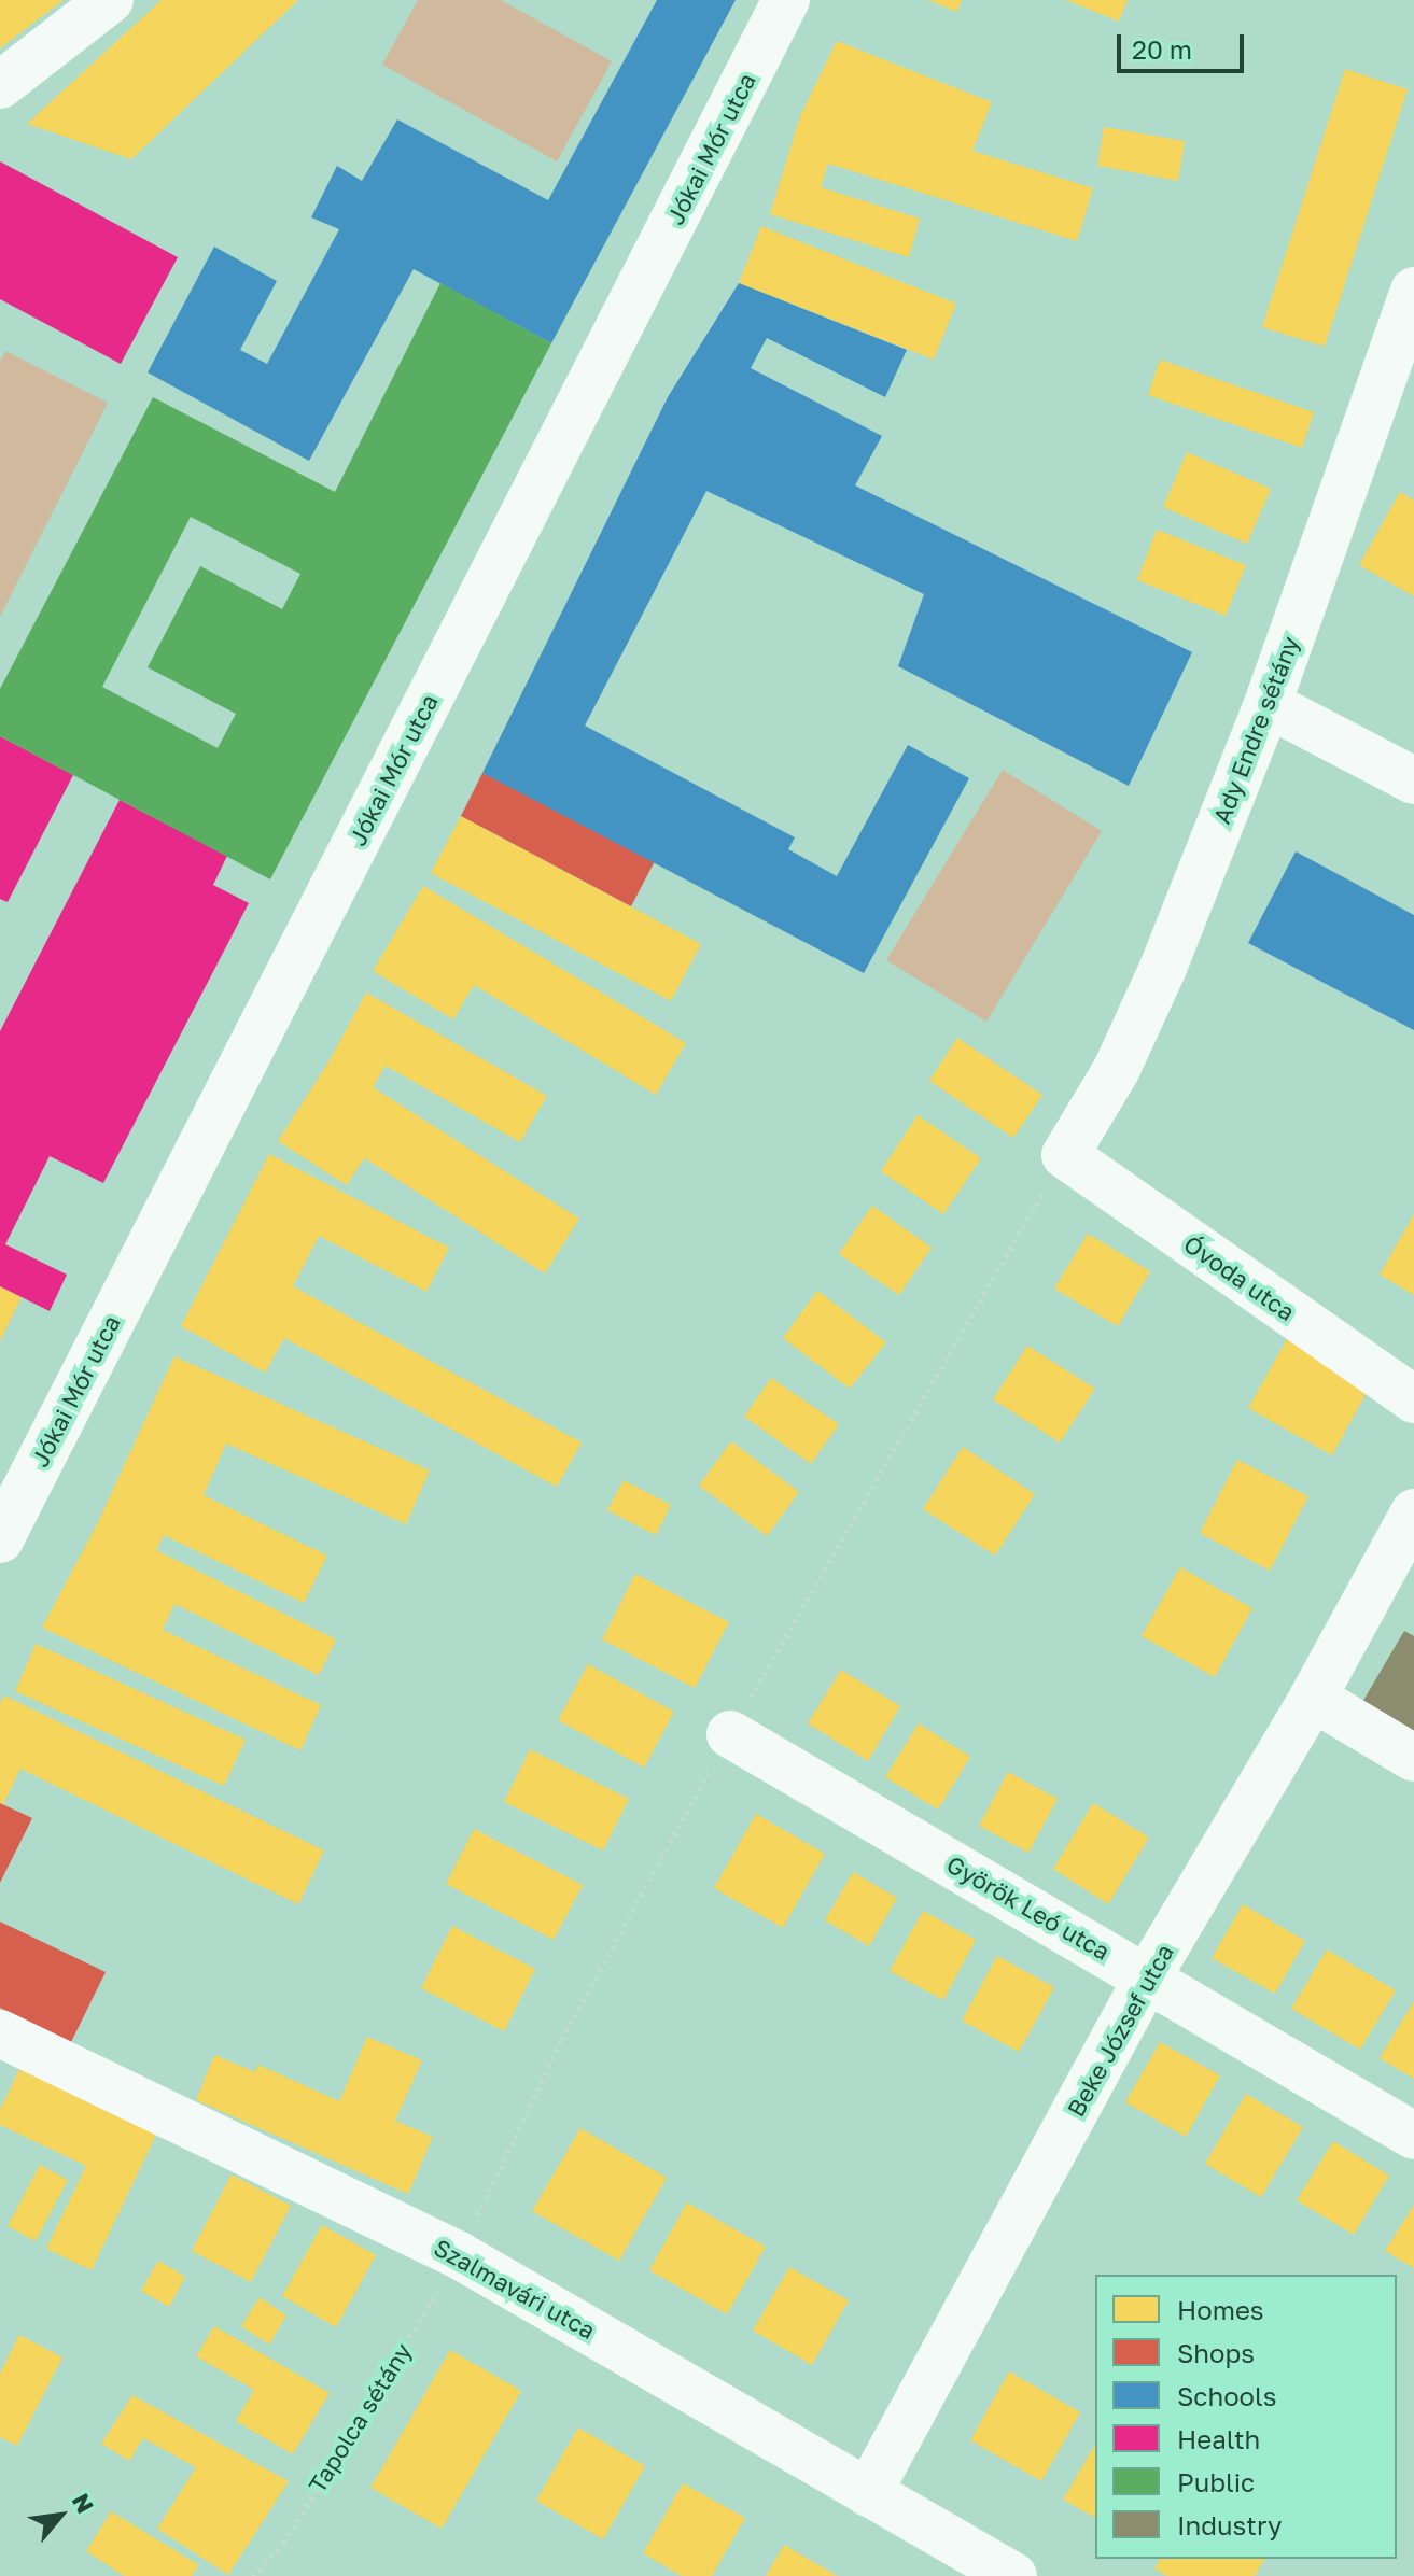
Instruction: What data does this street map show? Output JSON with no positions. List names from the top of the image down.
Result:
{
  "streets": {
    "street": [
      "Jókai Mór utca",
      "Ady Endre sétány",
      "Óvoda utca",
      "Györök Leó utca",
      "Beke József utca",
      "Szalmavári utca"
    ],
    "path": ["Tapolca sétány"]
  },
  "crossings": [
    ["Ady Endre sétány", "Óvoda utca"],
    ["Györök Leó utca", "Beke József utca"],
    ["Beke József utca", "Szalmavári utca"],
    ["Szalmavári utca", "Tapolca sétány"]
  ],
  "legend": [
    "Homes",
    "Shops",
    "Schools",
    "Health",
    "Public",
    "Industry"
  ],
  "scale_bar": "20 m",
  "north": "top right"
}
